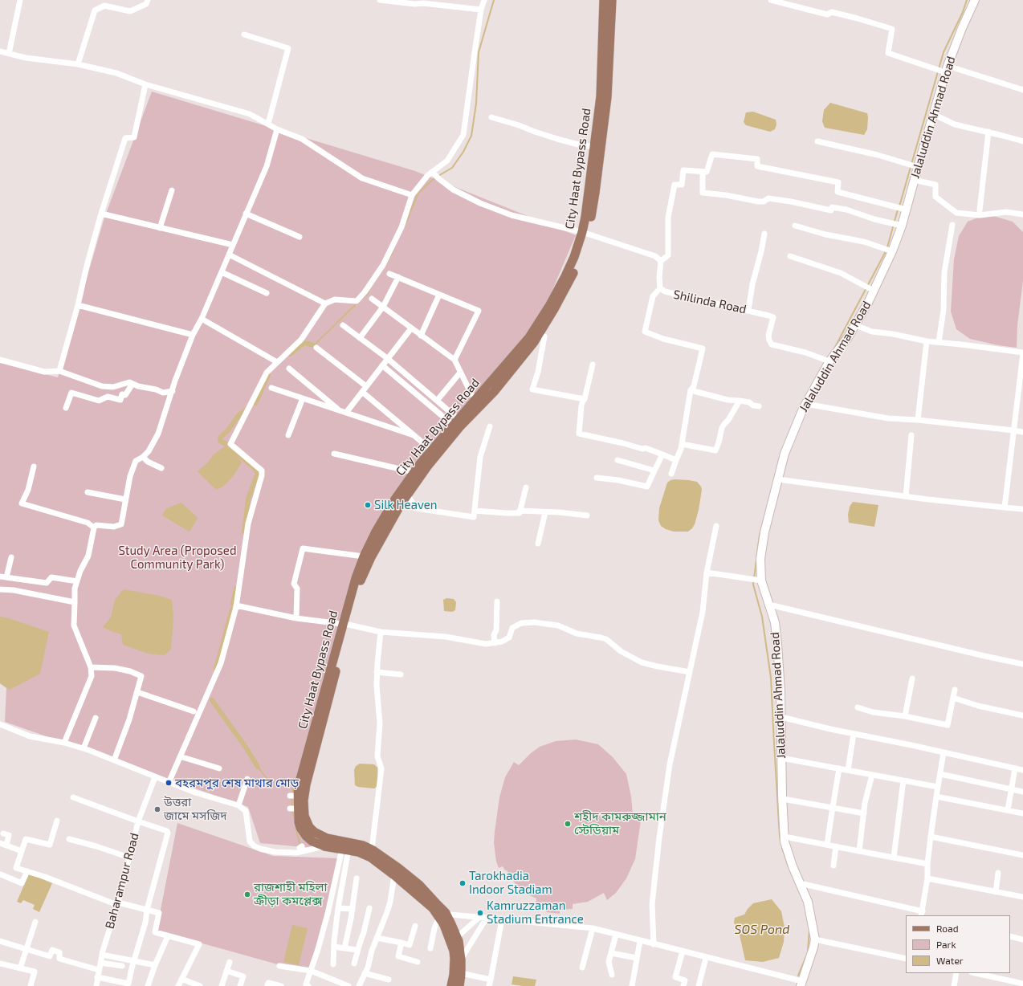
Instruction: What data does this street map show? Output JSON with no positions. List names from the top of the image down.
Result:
{
  "streets": {
    "main road": ["City Haat Bypass Road"],
    "street": ["Jalaluddin Ahmad Road", "Shilinda Road", "Baharampur Road"]
  },
  "crossings": [
    ["Jalaluddin Ahmad Road", "Shilinda Road"]
  ],
  "water": ["SOS Pond"],
  "parks": ["Study Area (Proposed Community Park)"],
  "places": [
    "Silk Heaven",
    "বহরমপুর শেষ মাথার মোড়",
    "উত্তরা জামে মসজিদ",
    "শহীদ কামরুজ্জামান স্টেডিয়াম",
    "Tarokhadia Indoor Stadiam",
    "রাজশাহী মহিলা ক্রীড়া কমপ্লেক্স",
    "Kamruzzaman Stadium Entrance"
  ],
  "legend": ["Road", "Park", "Water"]
}
